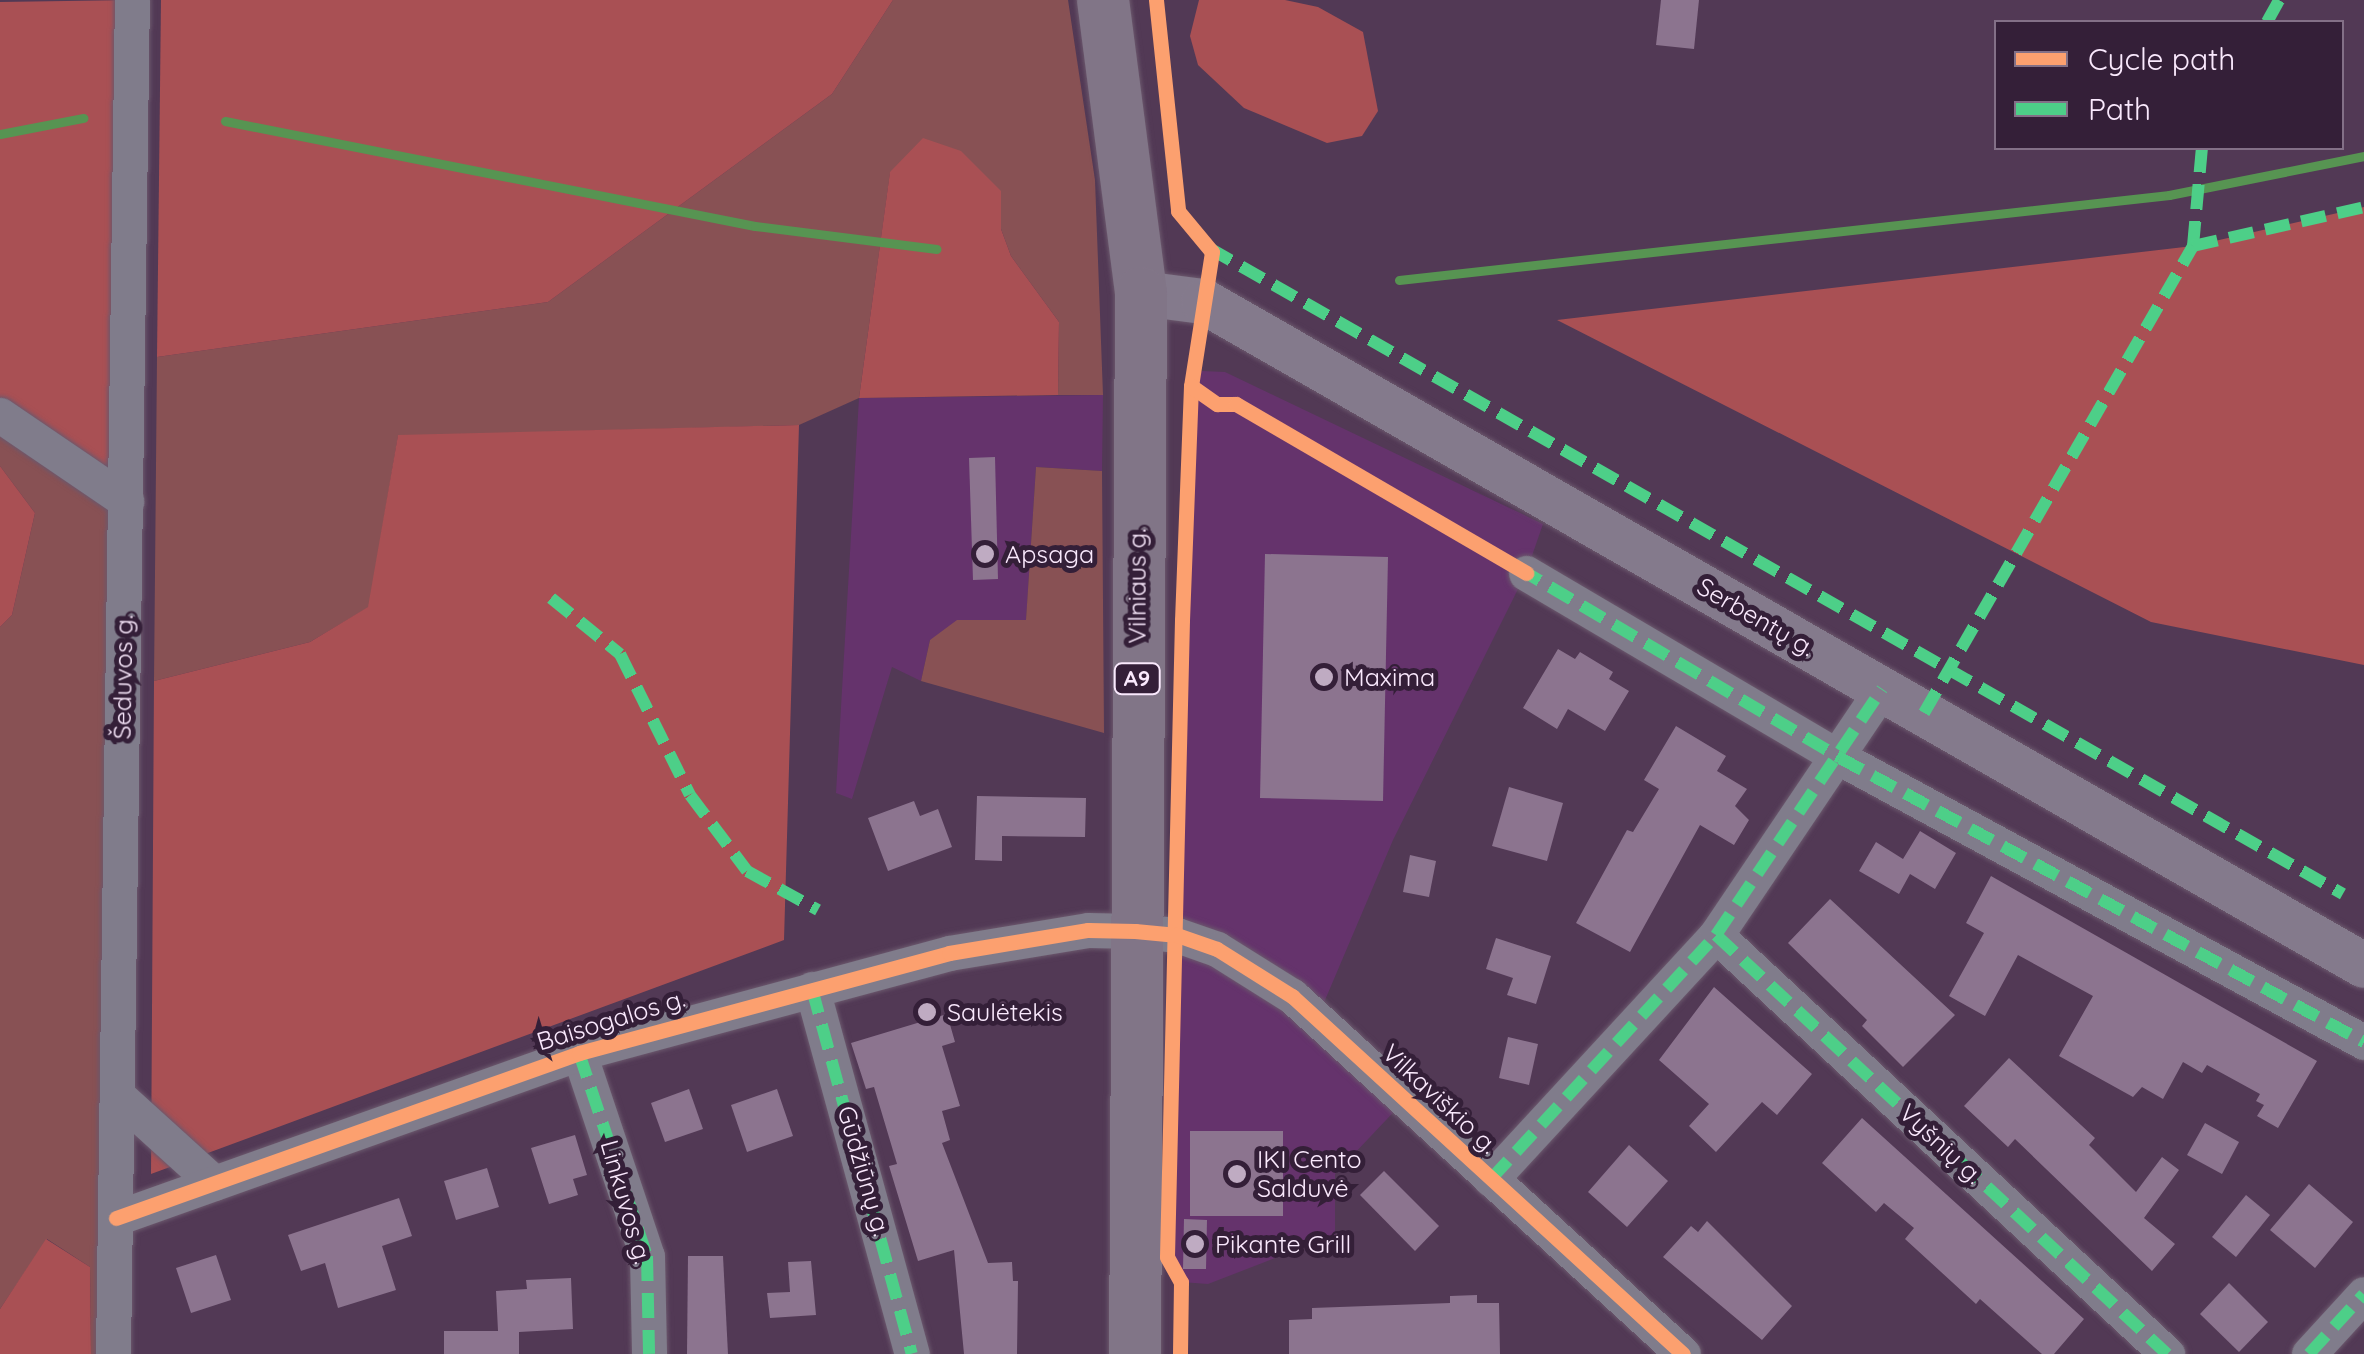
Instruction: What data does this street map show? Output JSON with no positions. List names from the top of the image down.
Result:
{
  "streets": {
    "highway": ["Vilniaus g.", "A9"],
    "main road": ["Serbentų g."],
    "street": [
      "Šeduvos g.",
      "Baisogalos g.",
      "Vilkaviškio g.",
      "Vyšnių g.",
      "Gūdžiūnų g.",
      "Linkuvos g."
    ]
  },
  "crossings": [
    ["Vilniaus g.", "Serbentų g."],
    ["Vilniaus g.", "Baisogalos g."],
    ["Vilniaus g.", "Vilkaviškio g."],
    ["Šeduvos g.", "Baisogalos g."],
    ["Baisogalos g.", "Vilkaviškio g."],
    ["Baisogalos g.", "Gūdžiūnų g."],
    ["Baisogalos g.", "Linkuvos g."]
  ],
  "places": [
    "Apsaga",
    "Maxima",
    "Saulėtekis",
    "IKI Cento Salduvė",
    "Pikante Grill"
  ],
  "legend": ["Cycle path", "Path"]
}
